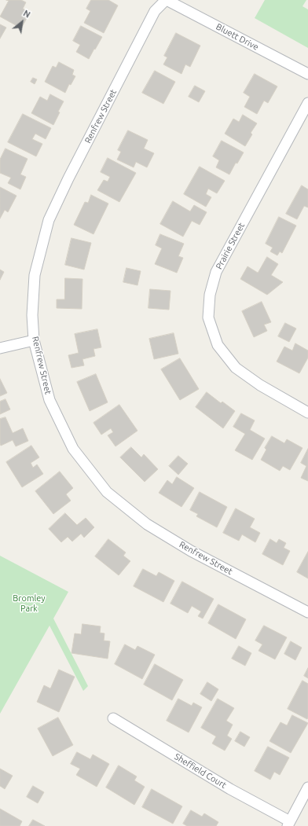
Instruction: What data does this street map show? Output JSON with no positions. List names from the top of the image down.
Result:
{
  "streets": {
    "street": [
      "Bluett Drive",
      "Renfrew Street",
      "Prairie Street",
      "Sheffield Court"
    ]
  },
  "crossings": [
    ["Bluett Drive", "Renfrew Street"]
  ],
  "parks": ["Bromley Park"],
  "north": "top right"
}
